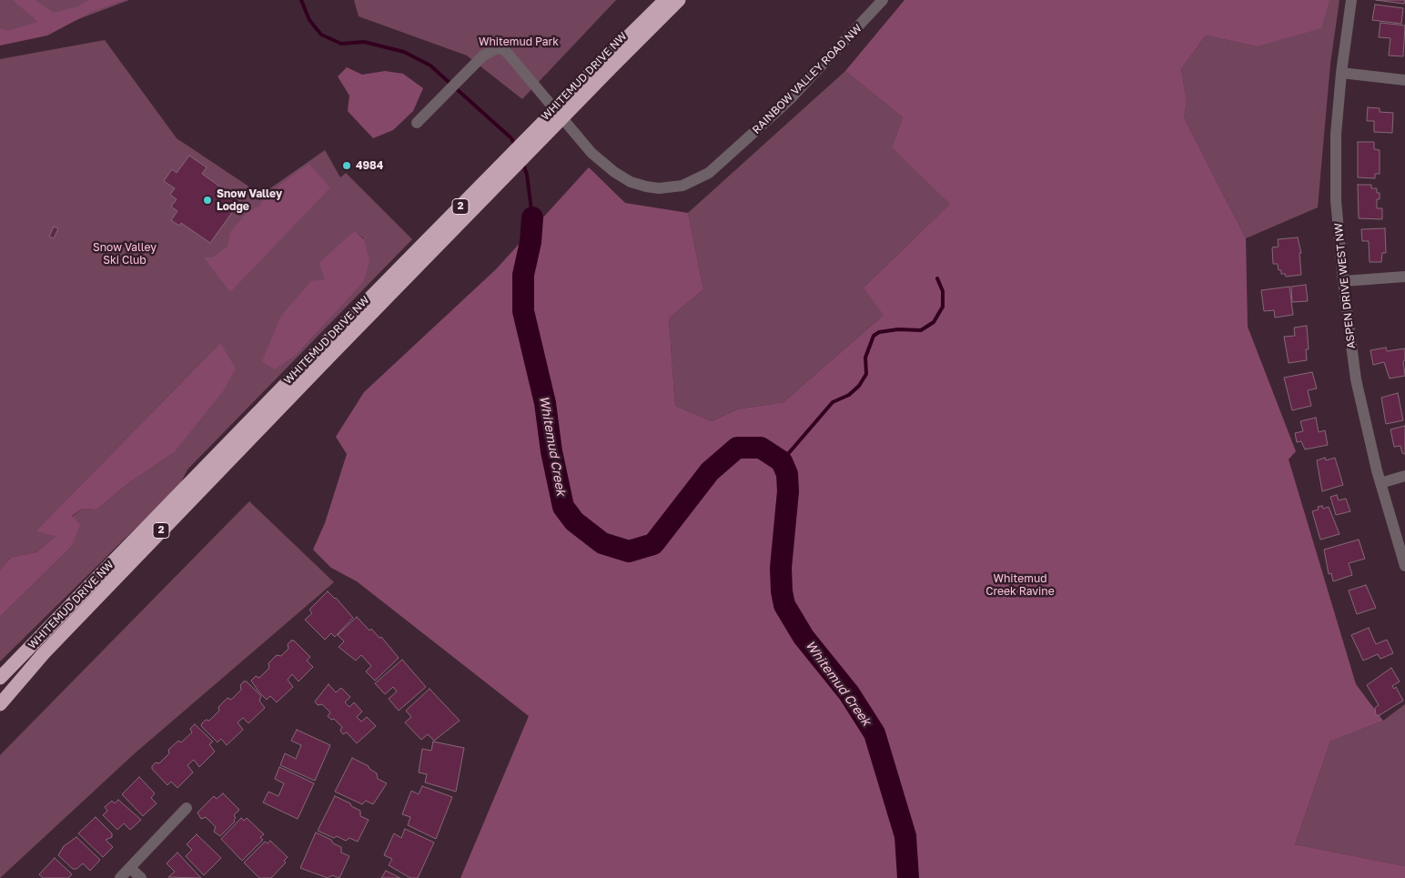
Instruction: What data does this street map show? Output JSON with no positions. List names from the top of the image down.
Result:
{
  "streets": {
    "highway": ["WHITEMUD DRIVE NW", "2"],
    "street": ["RAINBOW VALLEY ROAD NW", "ASPEN DRIVE WEST NW"]
  },
  "water": ["Whitemud Creek"],
  "parks": ["Whitemud Park", "Snow Valley Ski Club", "Whitemud Creek Ravine"],
  "places": ["4984", "Snow Valley Lodge"]
}
